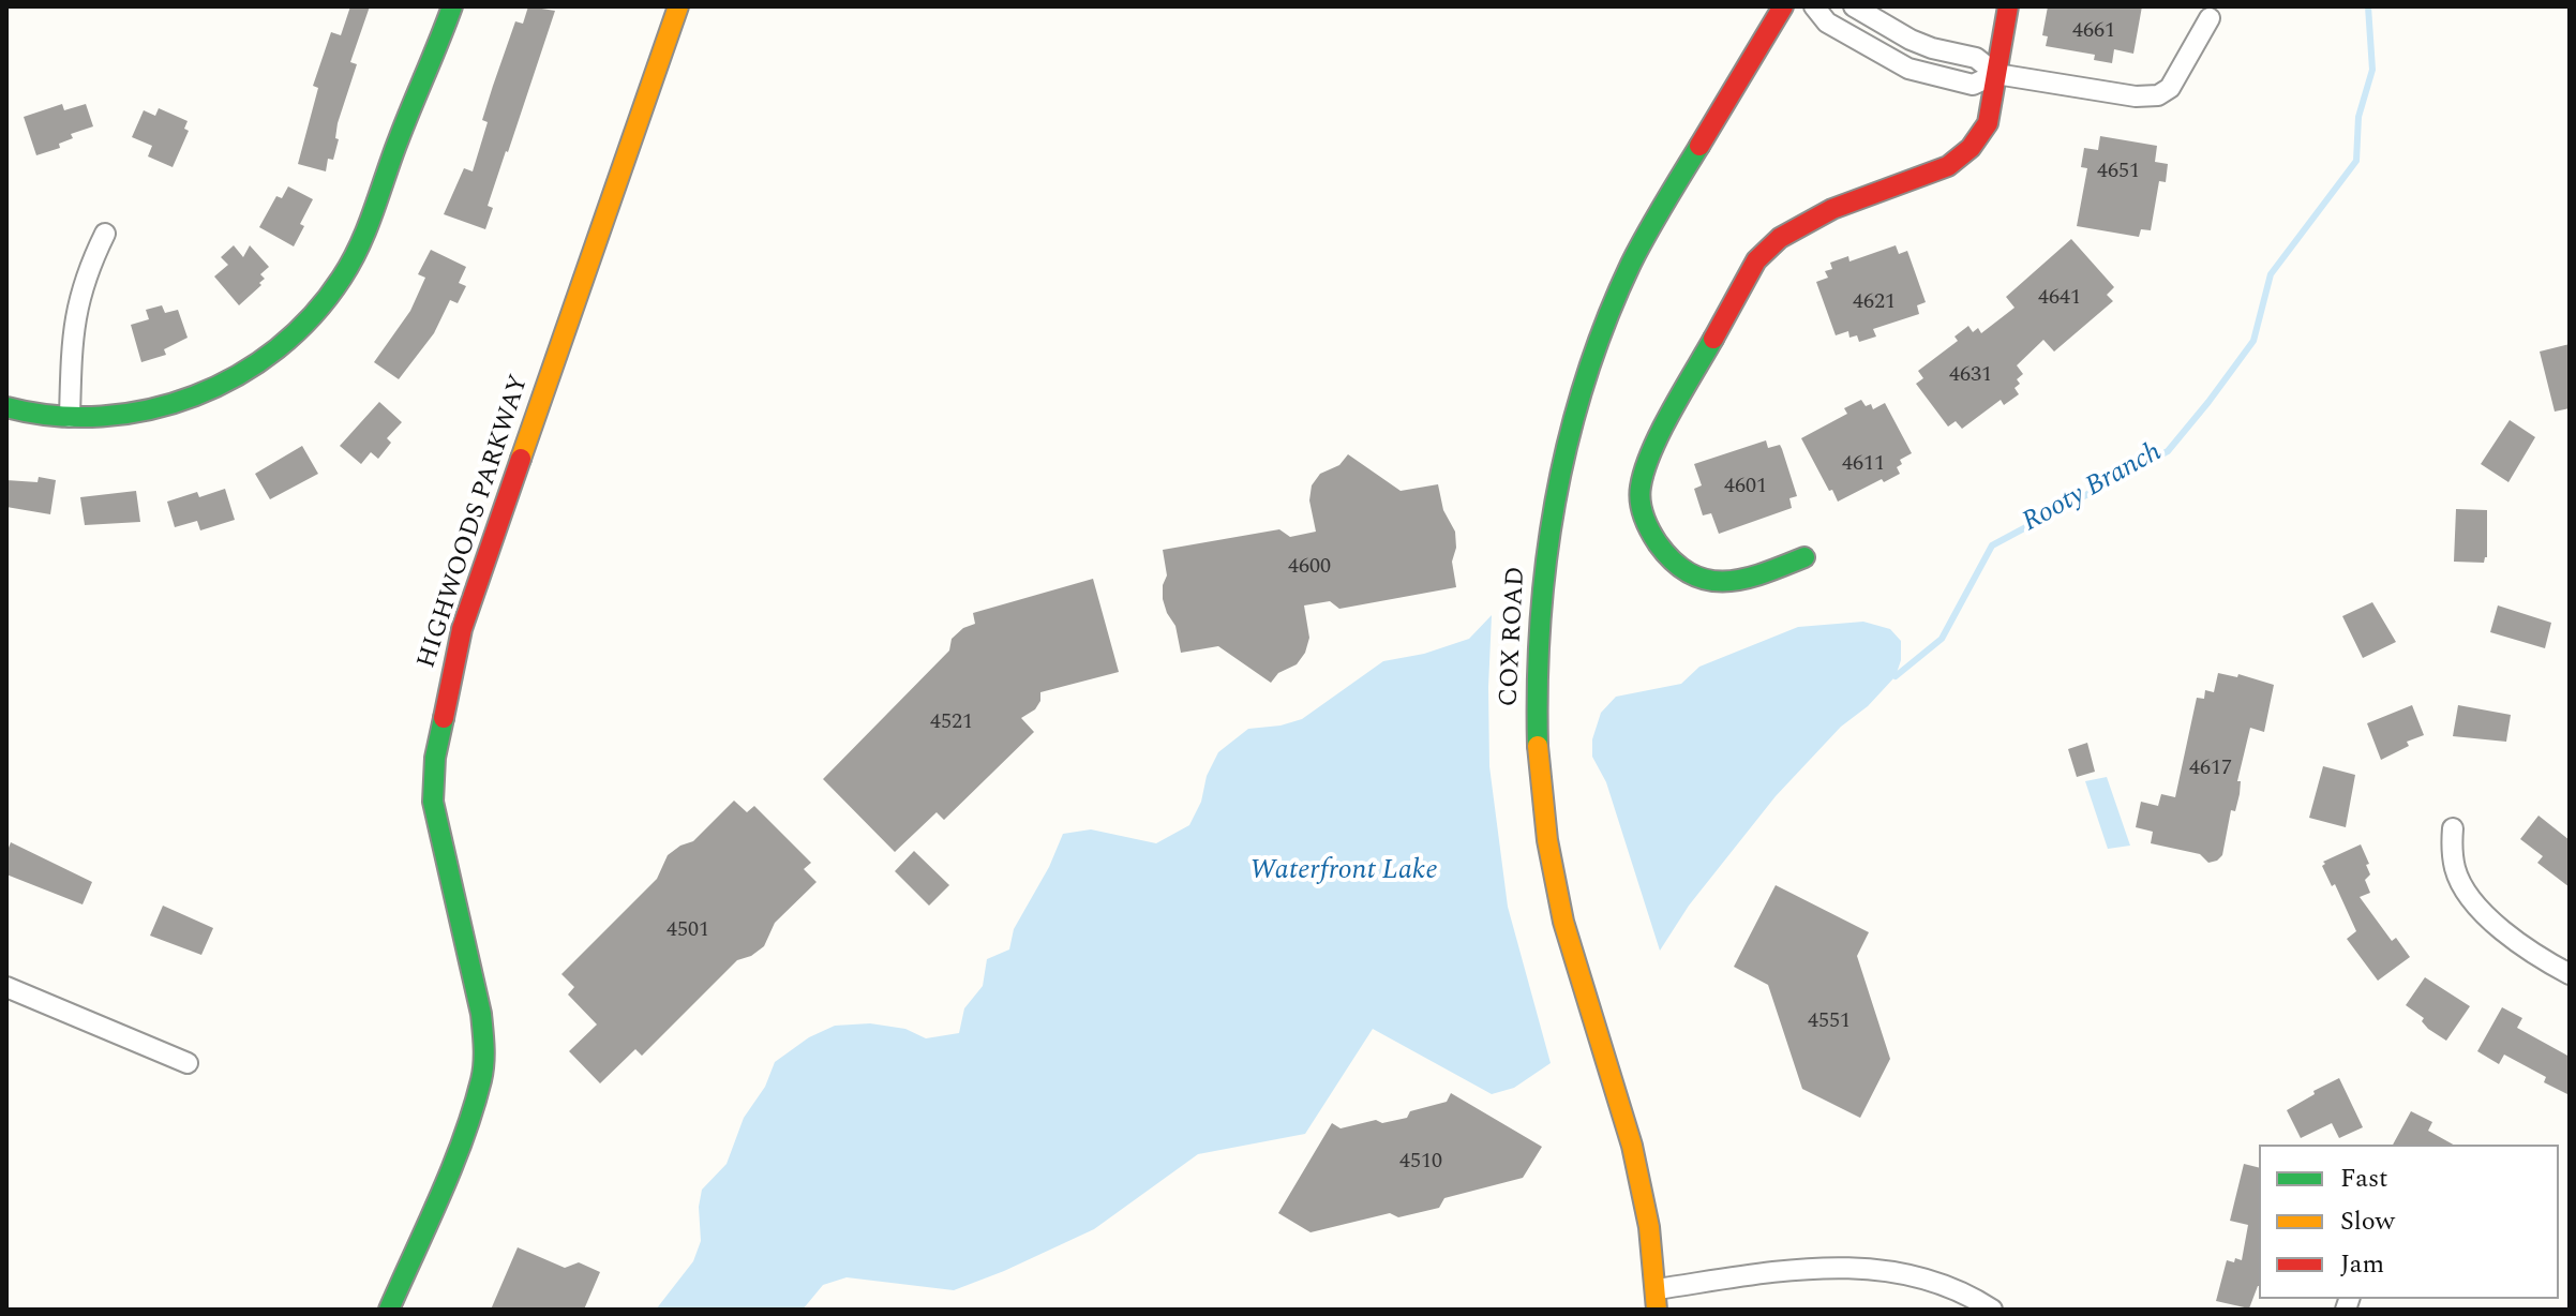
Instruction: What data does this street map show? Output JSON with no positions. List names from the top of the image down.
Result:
{
  "streets": {
    "street": ["HIGHWOODS PARKWAY", "COX ROAD"]
  },
  "water": ["Rooty Branch", "Waterfront Lake"],
  "house_numbers": [
    "4661",
    "4651",
    "4641",
    "4621",
    "4631",
    "4611",
    "4601",
    "4600",
    "4521",
    "4617",
    "4501",
    "4551",
    "4510"
  ],
  "legend": ["Fast", "Slow", "Jam"]
}
